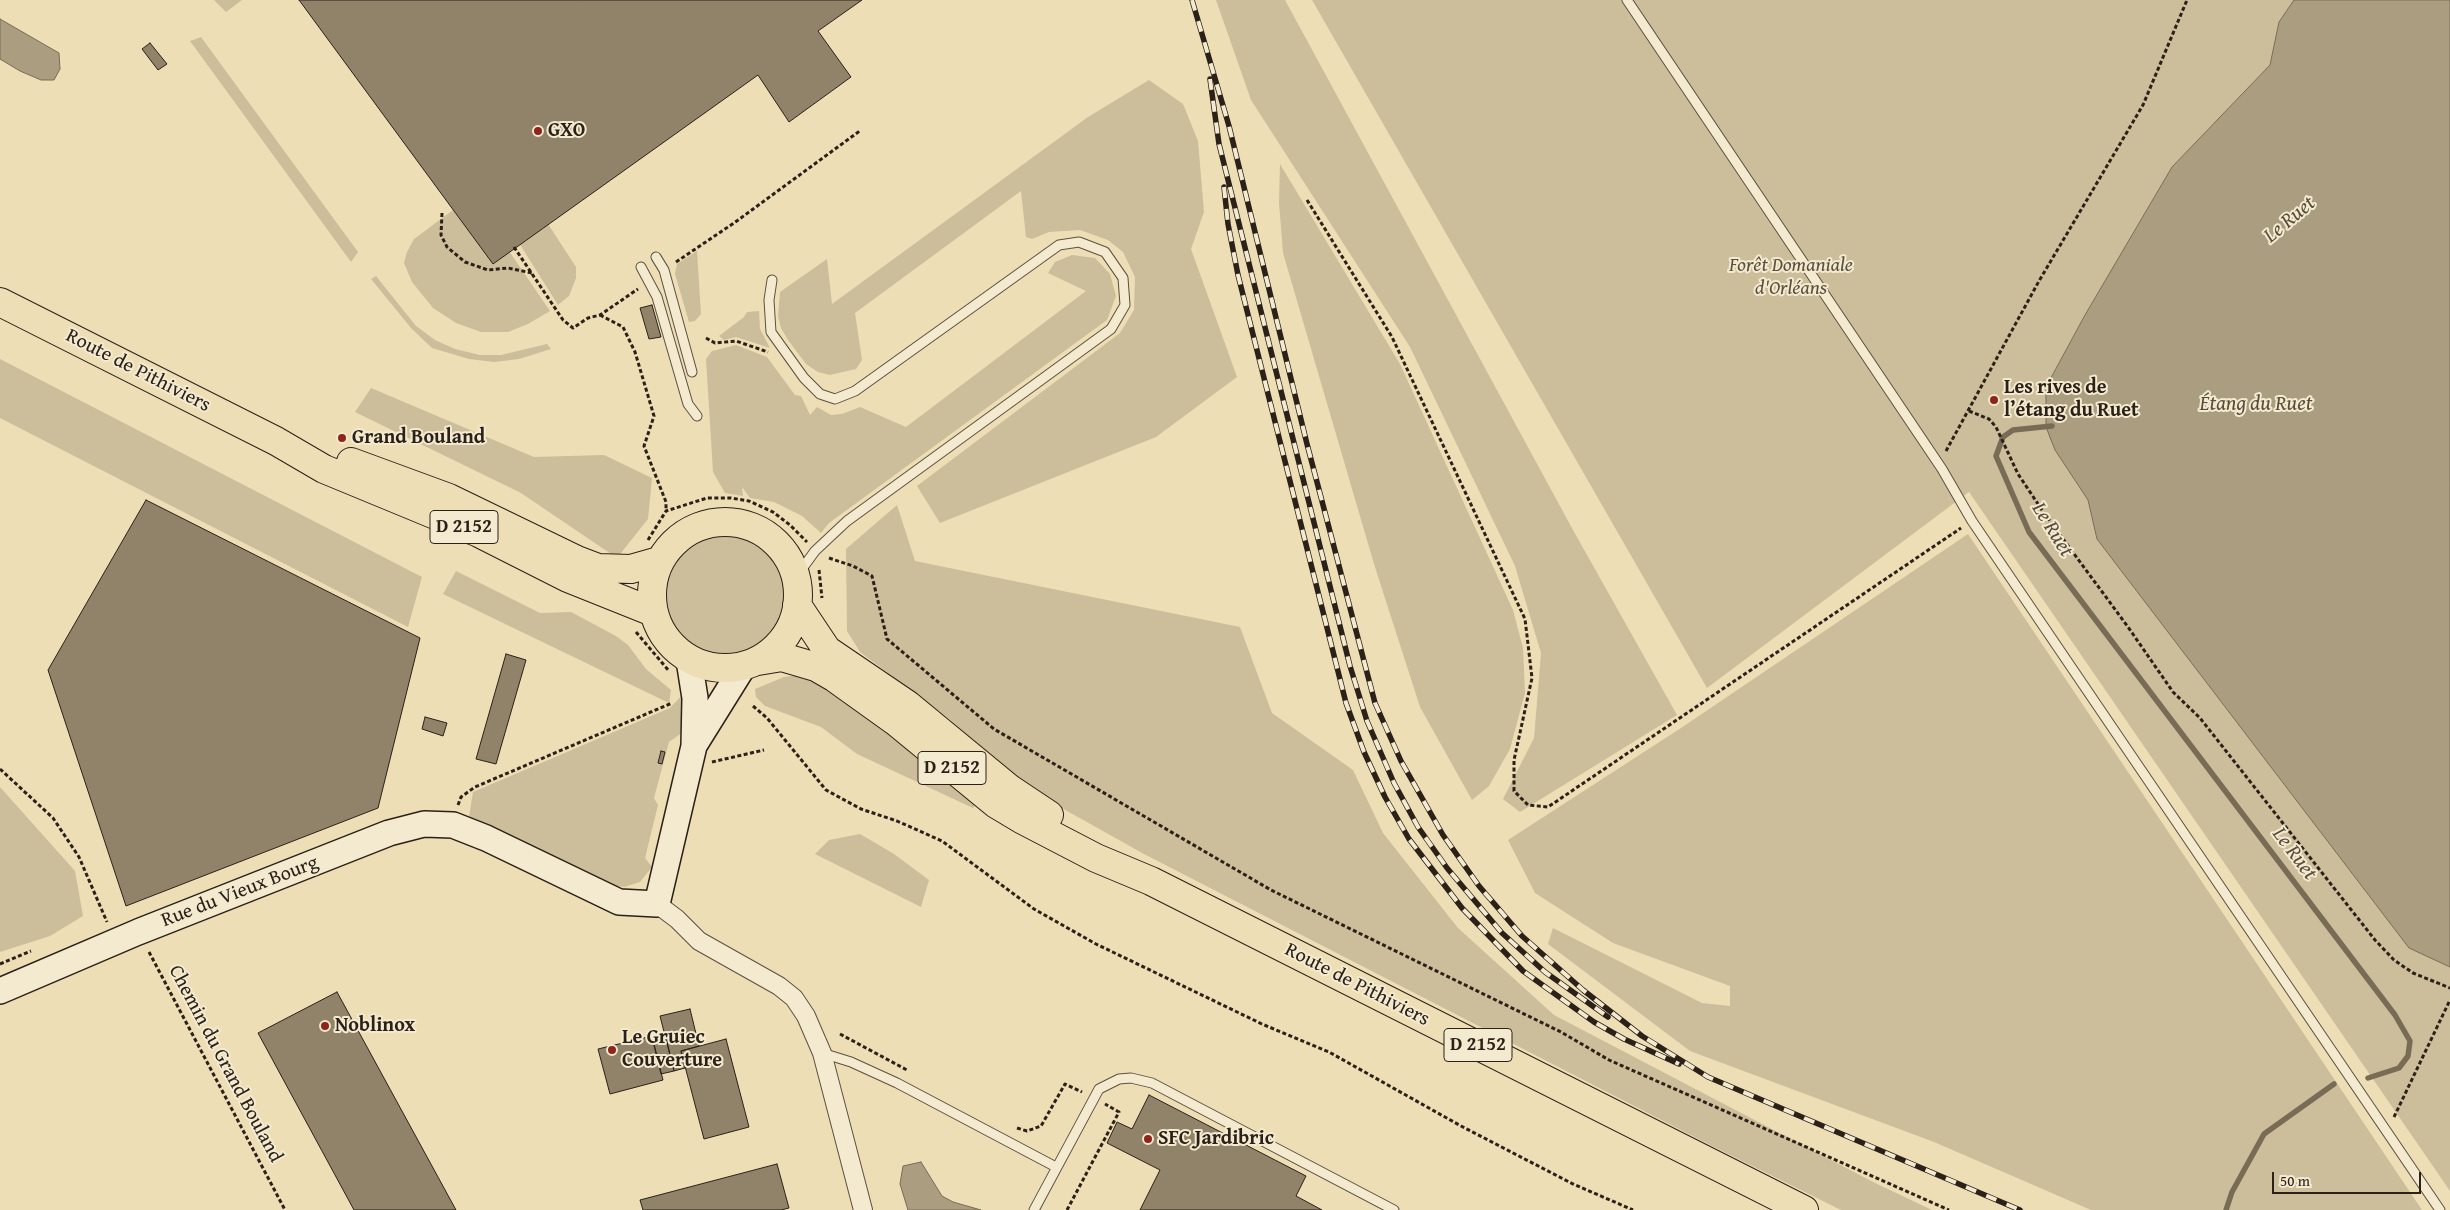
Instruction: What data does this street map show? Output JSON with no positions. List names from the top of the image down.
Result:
{
  "streets": {
    "main road": ["Route de Pithiviers", "D 2152"],
    "street": ["Rue du Vieux Bourg"],
    "path": ["Chemin du Grand Bouland"]
  },
  "crossings": [
    ["Rue du Vieux Bourg", "Chemin du Grand Bouland"]
  ],
  "water": ["Le Ruet", "Étang du Ruet"],
  "parks": ["Forêt Domaniale d'Orléans"],
  "places": [
    "GXO",
    "Les rives de l’étang du Ruet",
    "Grand Bouland",
    "Noblinox",
    "Le Gruiec Couverture",
    "SFC Jardibric"
  ],
  "scale_bar": "50 m"
}
